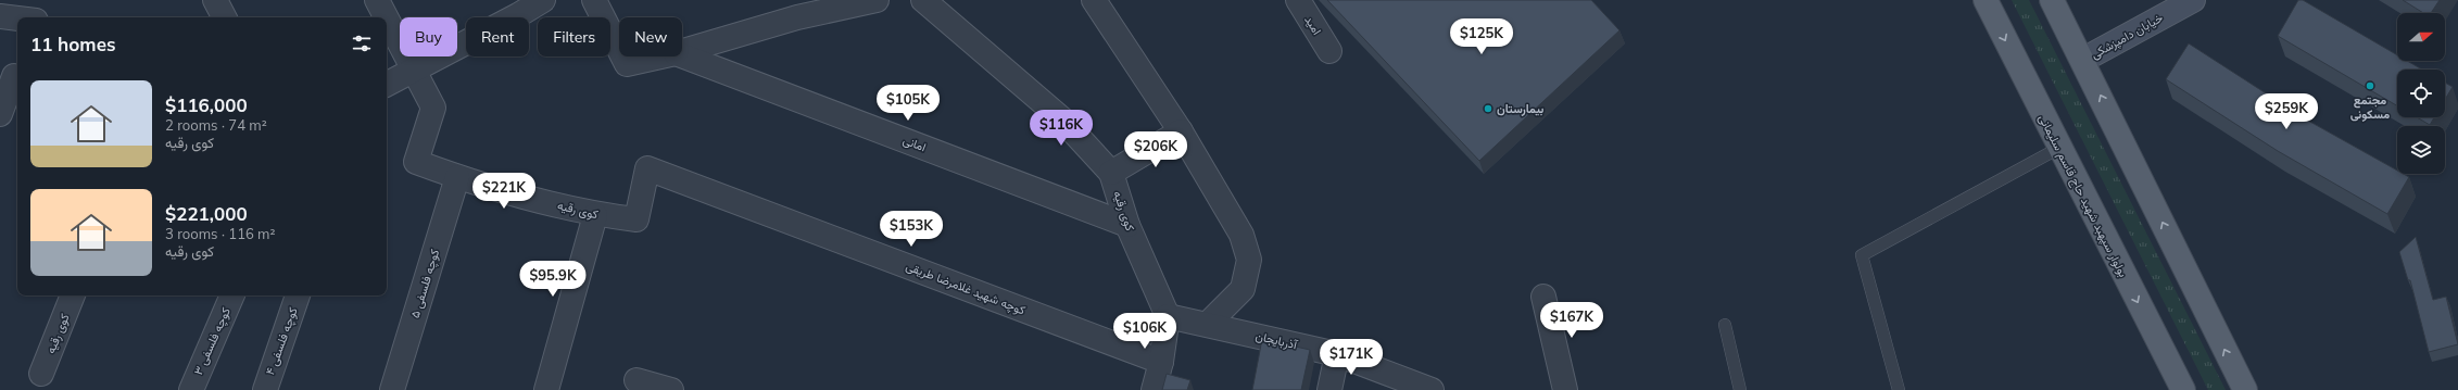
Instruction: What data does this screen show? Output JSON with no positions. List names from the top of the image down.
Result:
{
  "streets": {
    "main road": ["بولوار سپهبد شهید حاج قاسم سلیمانی"],
    "street": [
      "امید",
      "خیابان دامپزشکی",
      "امانی",
      "کوی رقیه",
      "کوچه فلسفی ۵",
      "کوچه شهید غلامرضا طریقی",
      "آذربایجان",
      "کوچه فلسفی ۳",
      "کوچه فلسفی ۴"
    ]
  },
  "crossings": [
    ["امانی", "کوی رقیه"],
    ["کوی رقیه", "کوچه فلسفی ۵"],
    ["کوی رقیه", "کوچه شهید غلامرضا طریقی"],
    ["کوی رقیه", "آذربایجان"]
  ],
  "places": ["مجتمع مسکونی", "بیمارستان"],
  "north": "right",
  "page": {
    "chip": [
      "Buy",
      "Rent",
      "Filters",
      "New"
    ],
    "heading": "11 homes",
    "price": [
      "$125K",
      "$105K",
      "$259K",
      "$116K",
      "$206K",
      "$221K",
      "$153K",
      "$95.9K",
      "$167K",
      "$106K",
      "$171K"
    ],
    "list": [
      {
        "name": "$116,000",
        "note": "2 rooms · 74 m² · کوی رقیه"
      },
      {
        "name": "$221,000",
        "note": "3 rooms · 116 m² · کوی رقیه"
      }
    ]
  }
}
